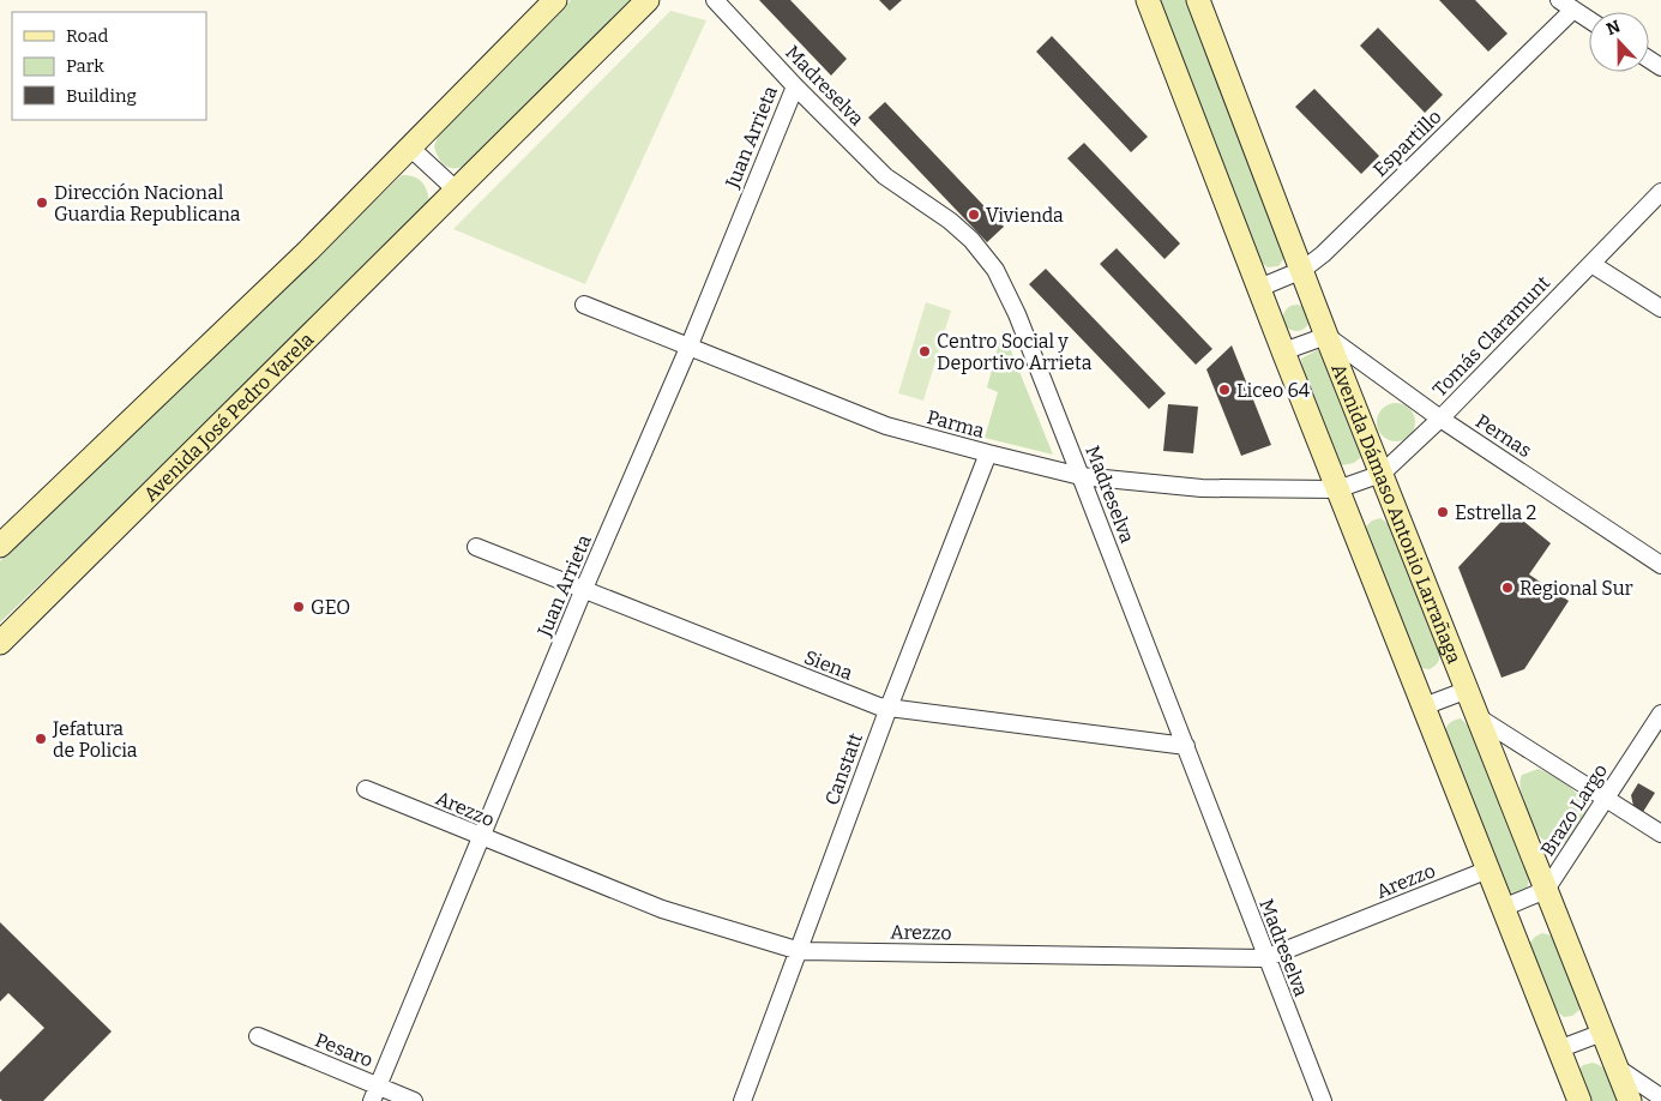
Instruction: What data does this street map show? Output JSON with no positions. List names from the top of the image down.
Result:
{
  "streets": {
    "street": [
      "Madreselva",
      "Juan Arrieta",
      "Espartillo",
      "Tomás Claramunt",
      "Avenida José Pedro Varela",
      "Parma",
      "Pernas",
      "Avenida Dámaso Antonio Larrañaga",
      "Siena",
      "Canstatt",
      "Arezzo",
      "Brazo Largo",
      "Pesaro"
    ]
  },
  "crossings": [
    ["Madreselva", "Juan Arrieta"],
    ["Madreselva", "Parma"],
    ["Madreselva", "Siena"],
    ["Madreselva", "Arezzo"],
    ["Juan Arrieta", "Parma"],
    ["Juan Arrieta", "Siena"],
    ["Juan Arrieta", "Arezzo"],
    ["Juan Arrieta", "Pesaro"],
    ["Espartillo", "Avenida Dámaso Antonio Larrañaga"],
    ["Tomás Claramunt", "Parma"],
    ["Tomás Claramunt", "Pernas"],
    ["Tomás Claramunt", "Avenida Dámaso Antonio Larrañaga"],
    ["Parma", "Canstatt"],
    ["Pernas", "Avenida Dámaso Antonio Larrañaga"],
    ["Avenida Dámaso Antonio Larrañaga", "Brazo Largo"],
    ["Siena", "Canstatt"],
    ["Canstatt", "Arezzo"]
  ],
  "places": [
    "Dirección Nacional Guardia Republicana",
    "Vivienda",
    "Centro Social y Deportivo Arrieta",
    "Liceo 64",
    "Estrella 2",
    "Regional Sur",
    "GEO",
    "Jefatura de Policia"
  ],
  "legend": ["Road", "Park", "Building"],
  "north": "top"
}
